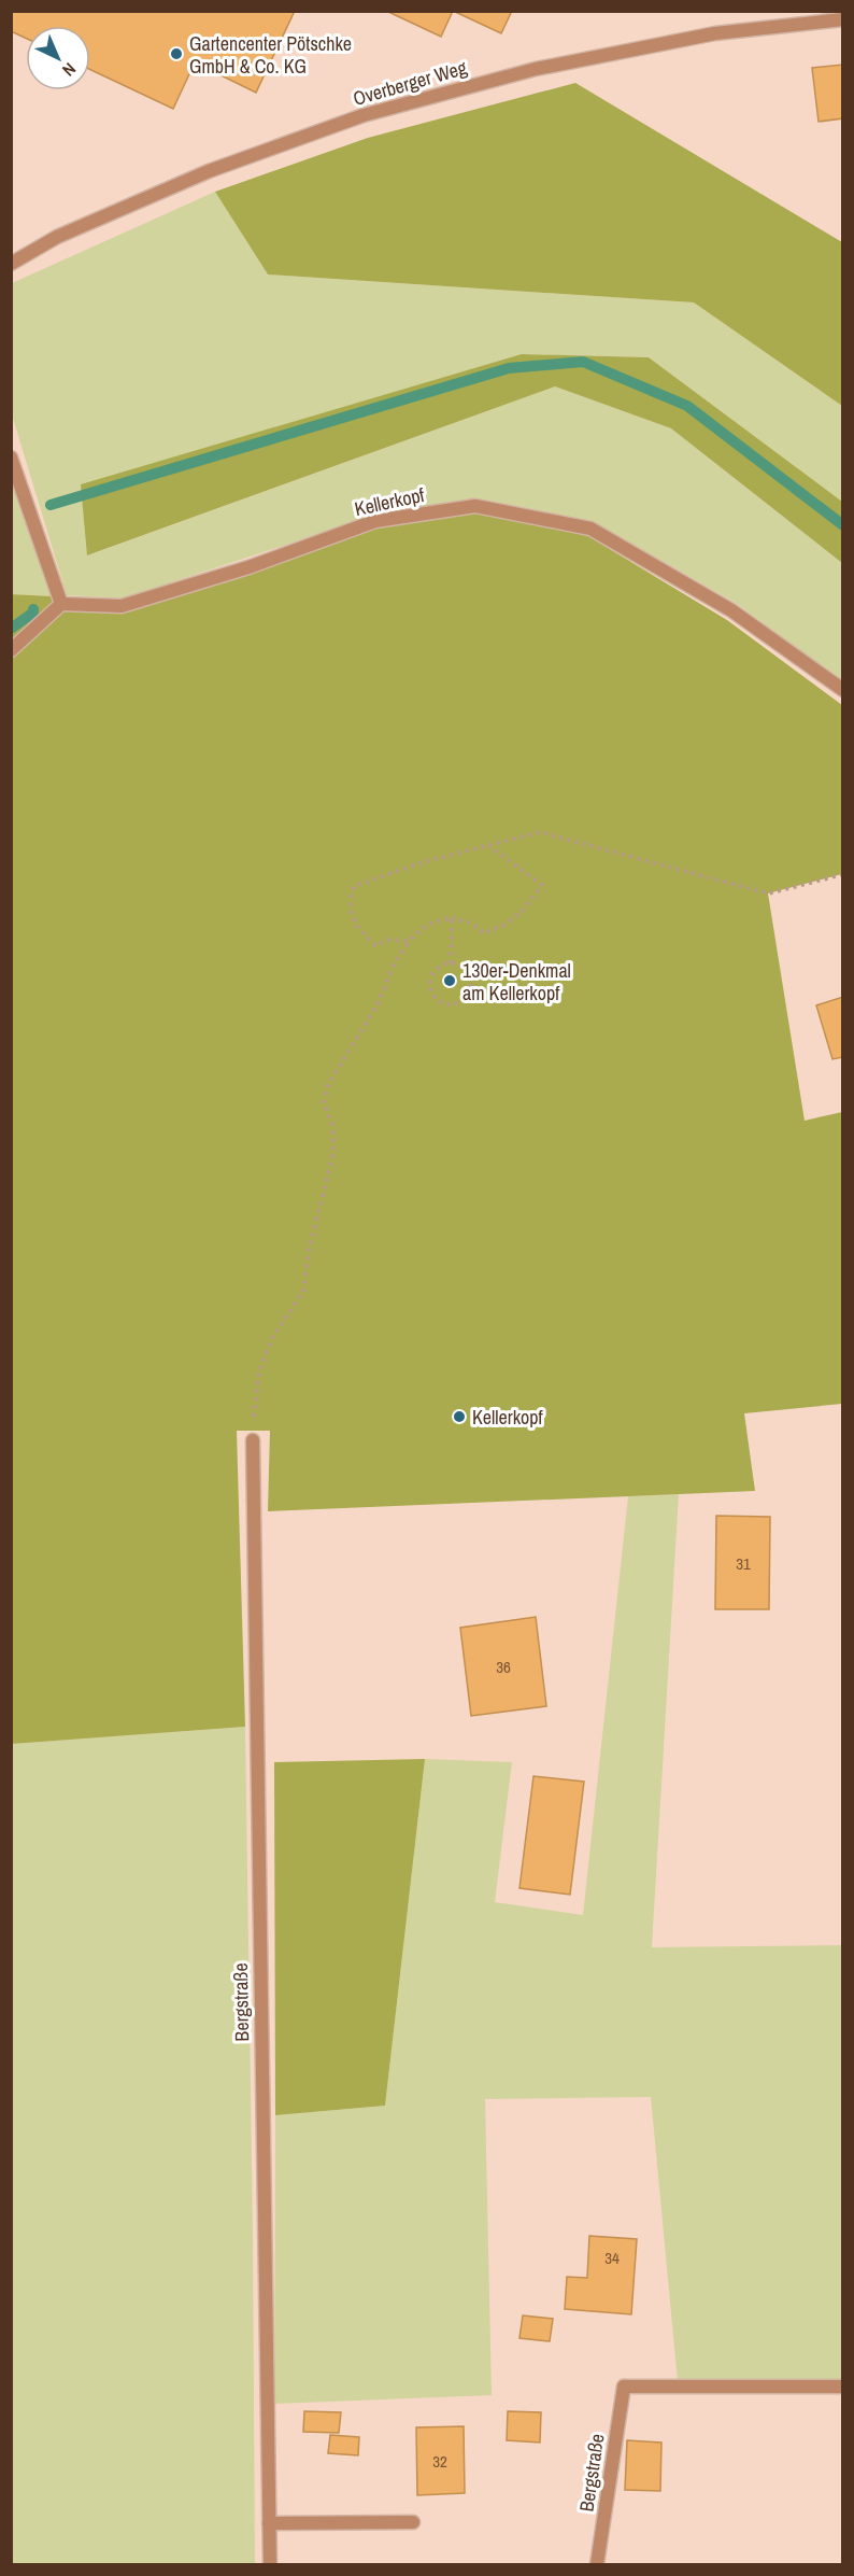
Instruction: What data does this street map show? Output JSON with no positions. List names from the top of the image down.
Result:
{
  "streets": {
    "street": ["Overberger Weg", "Kellerkopf", "Bergstraße"]
  },
  "places": ["Gartencenter Pötschke GmbH & Co. KG", "130er-Denkmal am Kellerkopf", "Kellerkopf"],
  "house_numbers": [
    "31",
    "36",
    "34",
    "32"
  ],
  "north": "bottom right"
}
